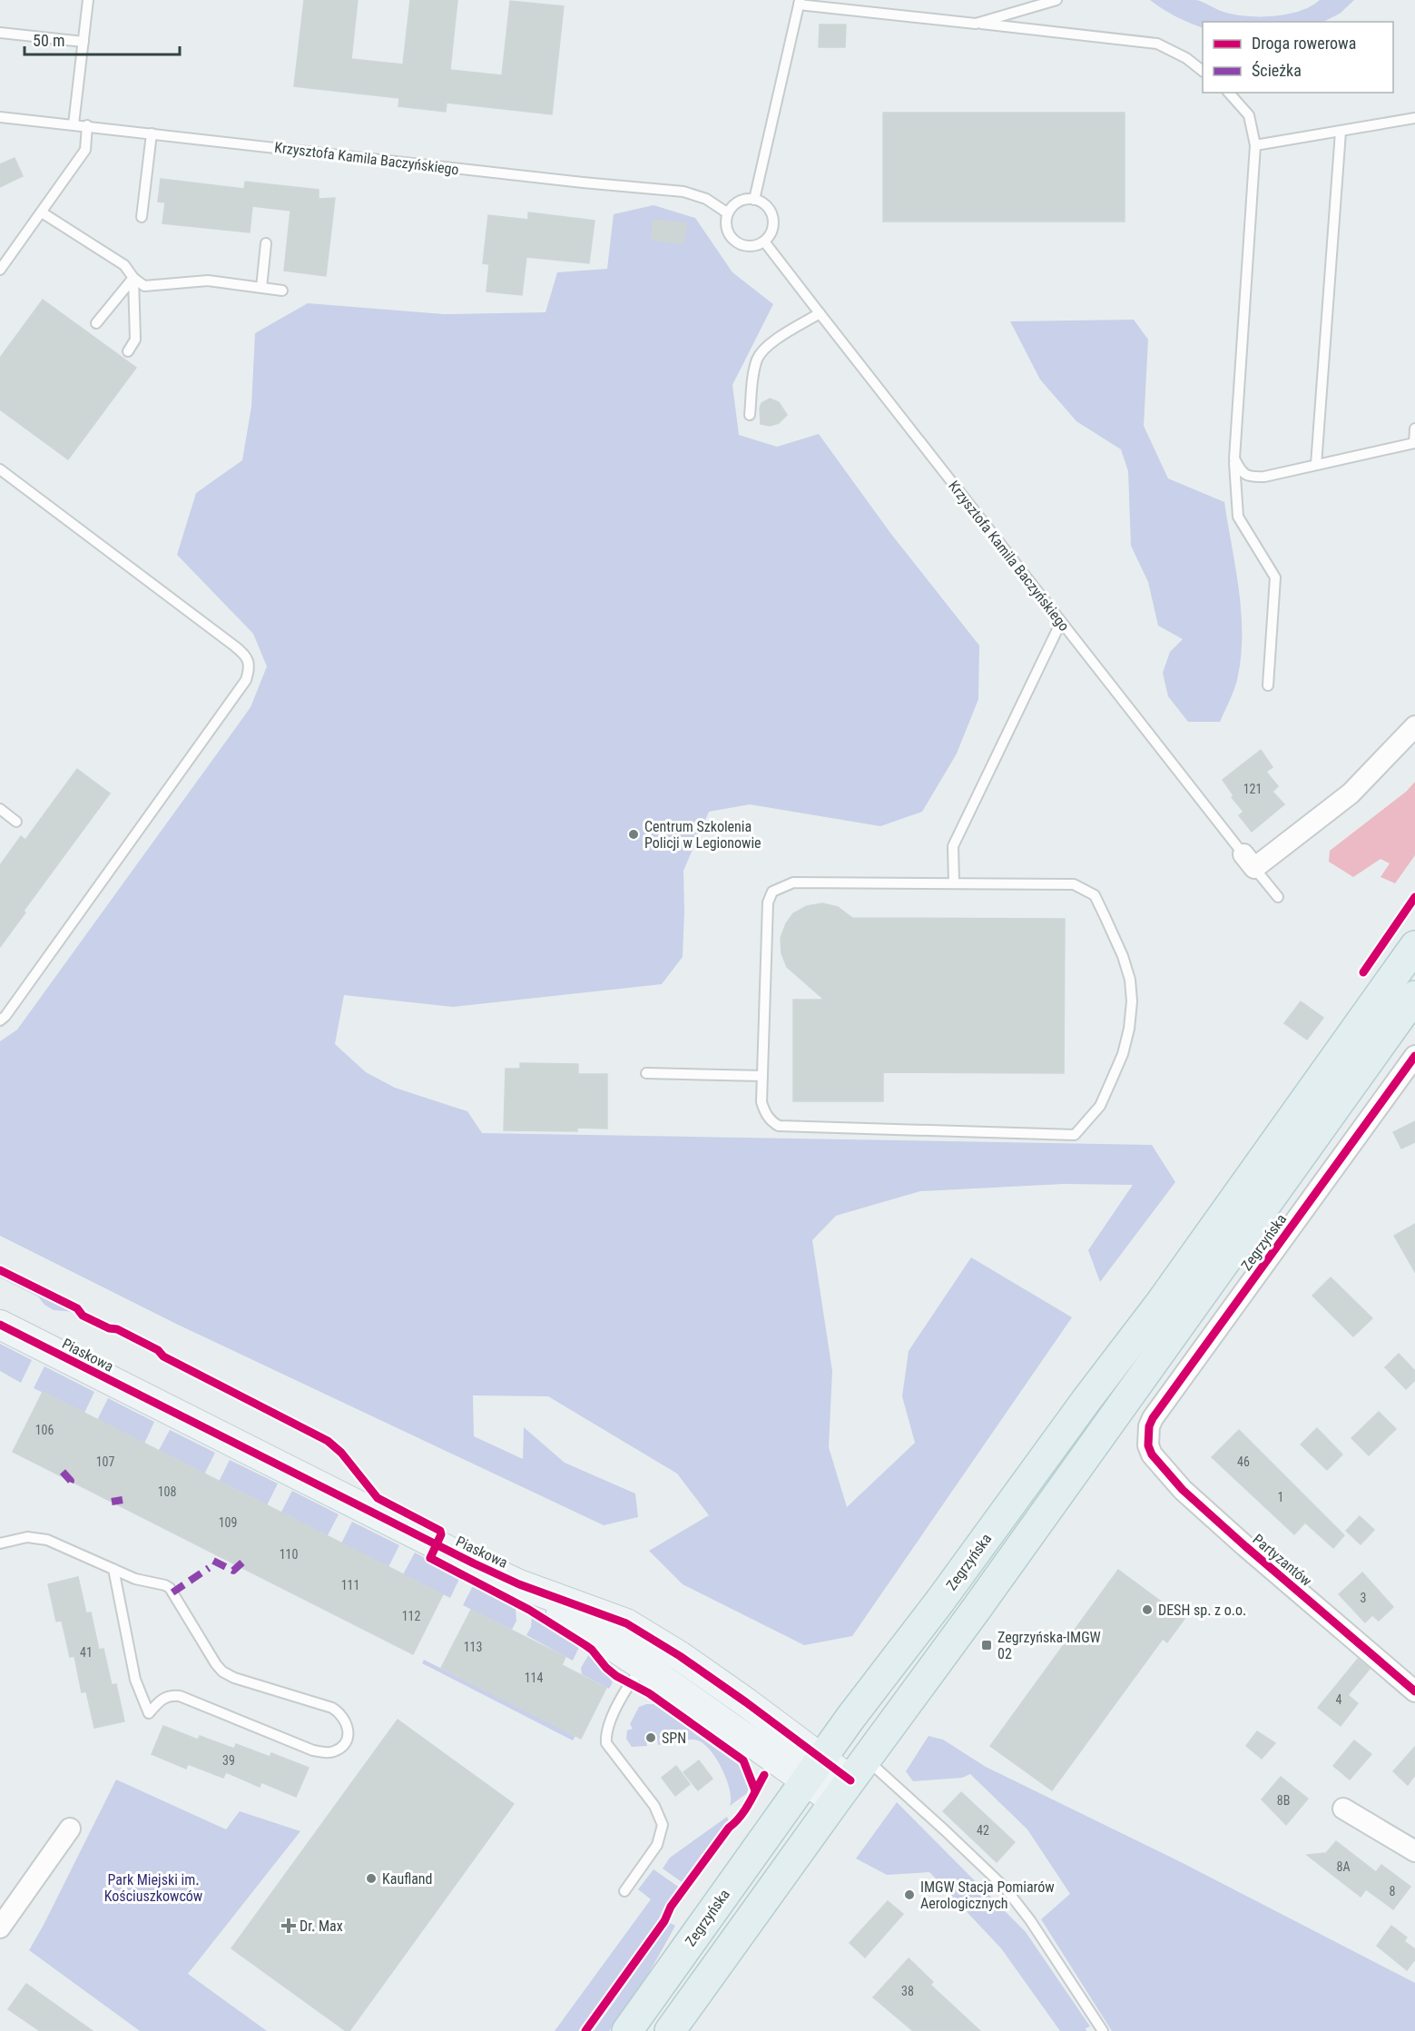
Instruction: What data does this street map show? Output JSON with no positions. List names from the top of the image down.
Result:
{
  "streets": {
    "main road": ["Zegrzyńska"],
    "street": ["Piaskowa", "Partyzantów"],
    "lane": ["Krzysztofa Kamila Baczyńskiego"]
  },
  "crossings": [
    ["Zegrzyńska", "Piaskowa"],
    ["Zegrzyńska", "Partyzantów"]
  ],
  "parks": ["Park Miejski im. Kościuszkowców"],
  "places": {
    "other": [
      "Centrum Szkolenia Policji w Legionowie",
      "DESH sp. z o.o.",
      "SPN",
      "Kaufland",
      "IMGW Stacja Pomiarów Aerologicznych"
    ],
    "transit": ["Zegrzyńska-IMGW 02"],
    "health": ["Dr. Max"]
  },
  "house_numbers": [
    "121",
    "106",
    "107",
    "46",
    "108",
    "1",
    "109",
    "110",
    "111",
    "3",
    "112",
    "113",
    "41",
    "114",
    "4",
    "39",
    "8B",
    "42",
    "8A",
    "8",
    "38"
  ],
  "legend": ["Droga rowerowa", "Ścieżka"],
  "scale_bar": "50 m"
}
